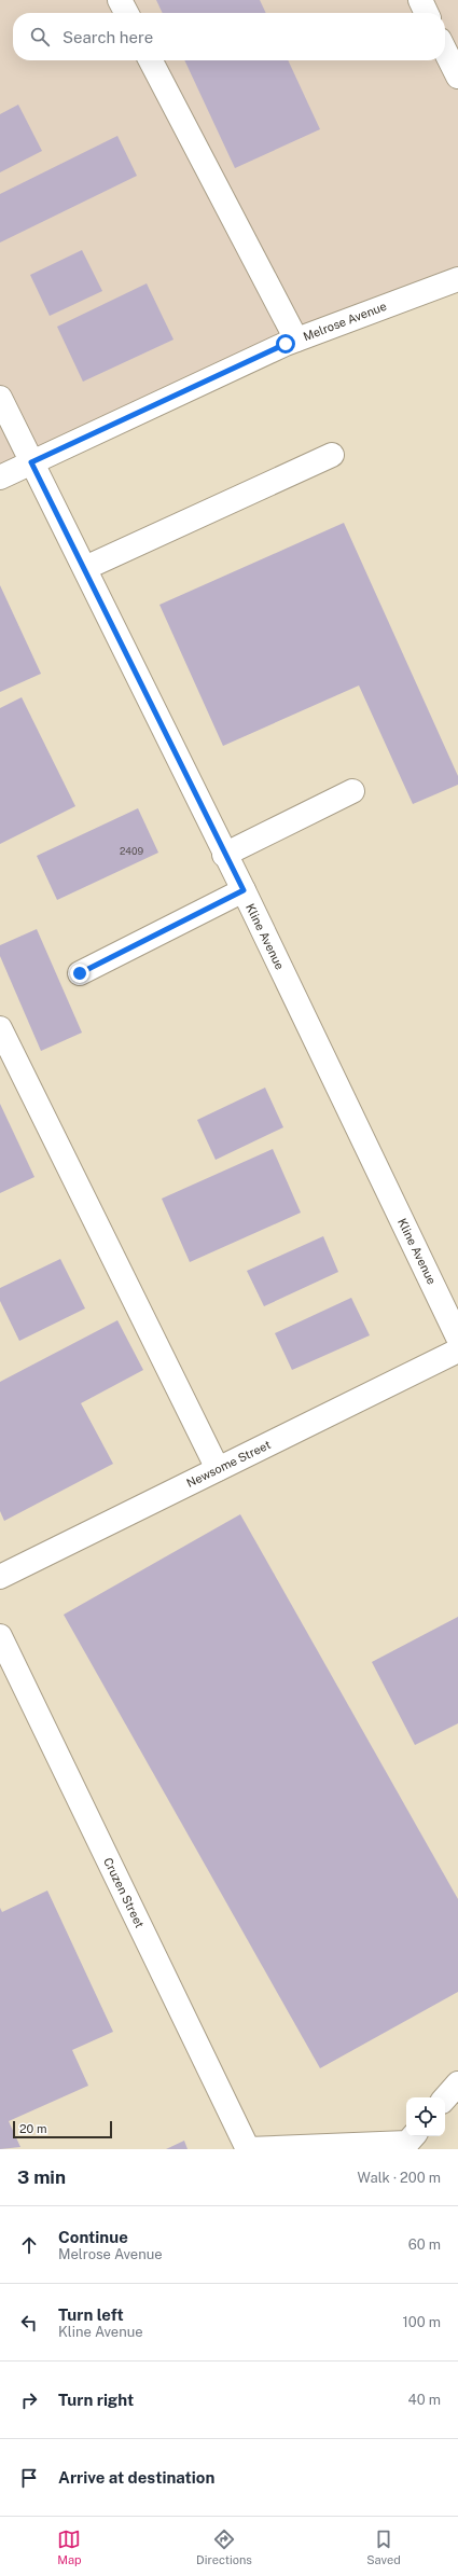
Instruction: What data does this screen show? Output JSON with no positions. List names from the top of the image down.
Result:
{
  "streets": {
    "street": [
      "Melrose Avenue",
      "Kline Avenue",
      "Newsome Street",
      "Cruzen Street"
    ]
  },
  "crossings": [
    ["Melrose Avenue", "Kline Avenue"]
  ],
  "house_numbers": ["2409"],
  "scale_bar": "20 m",
  "page": {
    "search": "Search here",
    "scale": "20 m",
    "heading": ["3 min", "Walk · 200 m"],
    "list": [
      ["Continue", "Melrose Avenue", "60 m"],
      ["Turn left", "Kline Avenue", "100 m"],
      ["Turn right", "40 m"],
      "Arrive at destination"
    ],
    "nav": ["Map", "Directions", "Saved"]
  }
}
